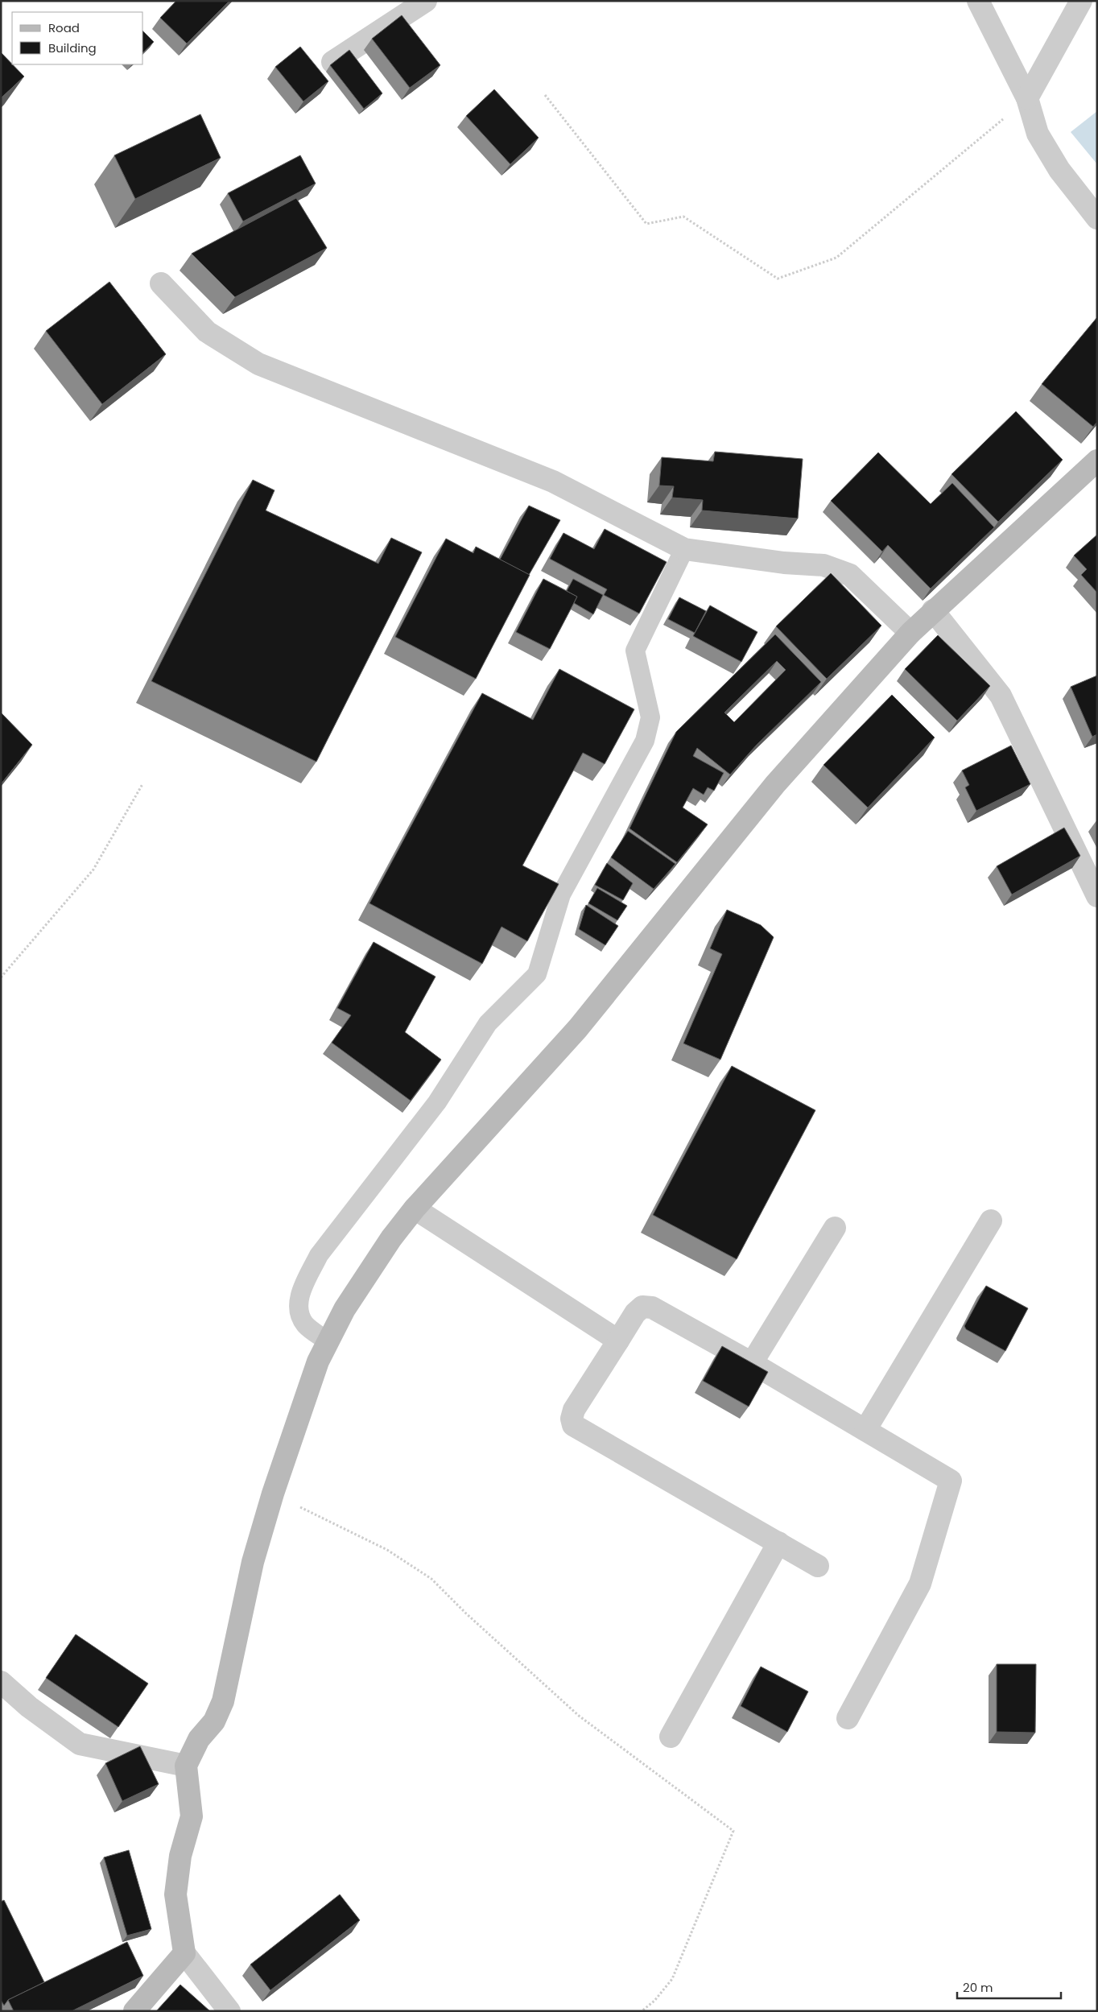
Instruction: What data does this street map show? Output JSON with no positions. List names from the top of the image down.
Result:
{
  "legend": ["Road", "Building"],
  "scale_bar": "20 m"
}
